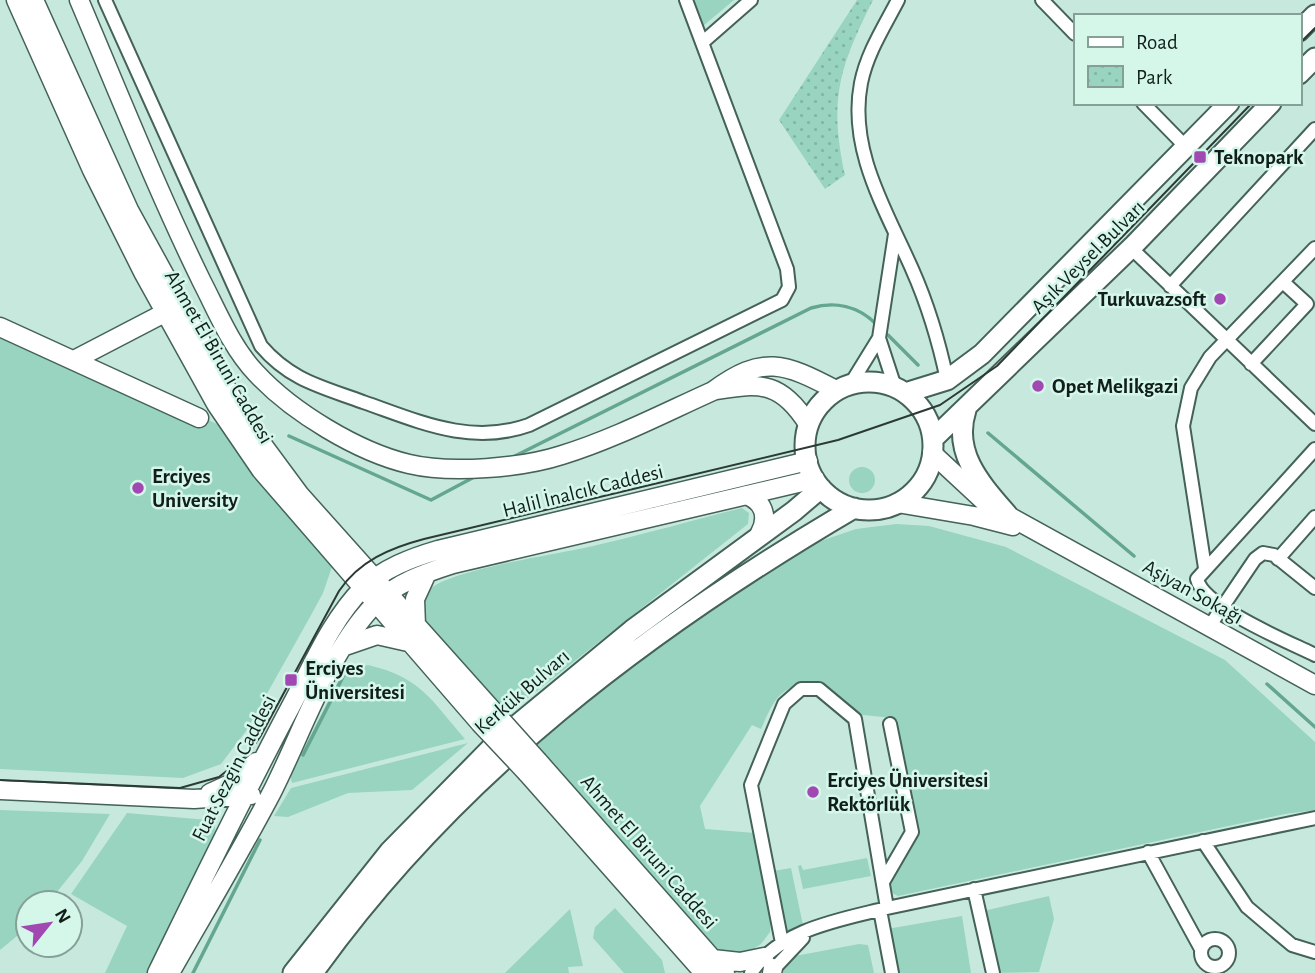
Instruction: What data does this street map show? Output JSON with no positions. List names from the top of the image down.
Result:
{
  "streets": {
    "main road": ["Aşık Veysel Bulvarı", "Kerkük Bulvarı"],
    "street": [
      "Ahmet El Biruni Caddesi",
      "Halil İnalcık Caddesi",
      "Aşiyan Sokağı",
      "Fuat Sezgin Caddesi"
    ]
  },
  "crossings": [
    ["Aşık Veysel Bulvarı", "Halil İnalcık Caddesi"],
    ["Aşık Veysel Bulvarı", "Aşiyan Sokağı"],
    ["Aşık Veysel Bulvarı", "Kerkük Bulvarı"],
    ["Ahmet El Biruni Caddesi", "Halil İnalcık Caddesi"],
    ["Ahmet El Biruni Caddesi", "Fuat Sezgin Caddesi"],
    ["Halil İnalcık Caddesi", "Aşiyan Sokağı"],
    ["Halil İnalcık Caddesi", "Kerkük Bulvarı"],
    ["Halil İnalcık Caddesi", "Fuat Sezgin Caddesi"],
    ["Aşiyan Sokağı", "Kerkük Bulvarı"]
  ],
  "places": {
    "transit": ["Teknopark", "Erciyes Üniversitesi"],
    "other": [
      "Turkuvazsoft",
      "Opet Melikgazi",
      "Erciyes University",
      "Erciyes Üniversitesi Rektörlük"
    ]
  },
  "legend": ["Road", "Park"],
  "north": "top right"
}
